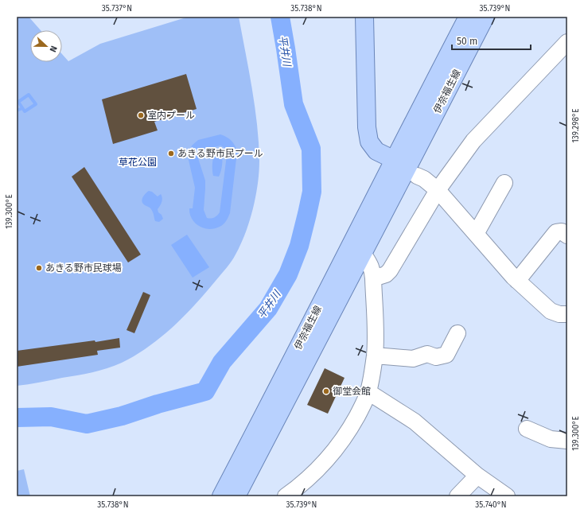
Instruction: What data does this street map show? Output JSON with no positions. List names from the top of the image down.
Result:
{
  "streets": {
    "main road": ["伊奈福生線"]
  },
  "water": ["平井川"],
  "parks": ["草花公園"],
  "places": [
    "室内プール",
    "あきる野市民プール",
    "あきる野市民球場",
    "御堂会館"
  ],
  "scale_bar": "50 m",
  "north": "right",
  "coordinates": [
    "35.737°N",
    "35.738°N",
    "35.739°N",
    "139.298°E",
    "139.300°E",
    "35.740°N"
  ]
}
